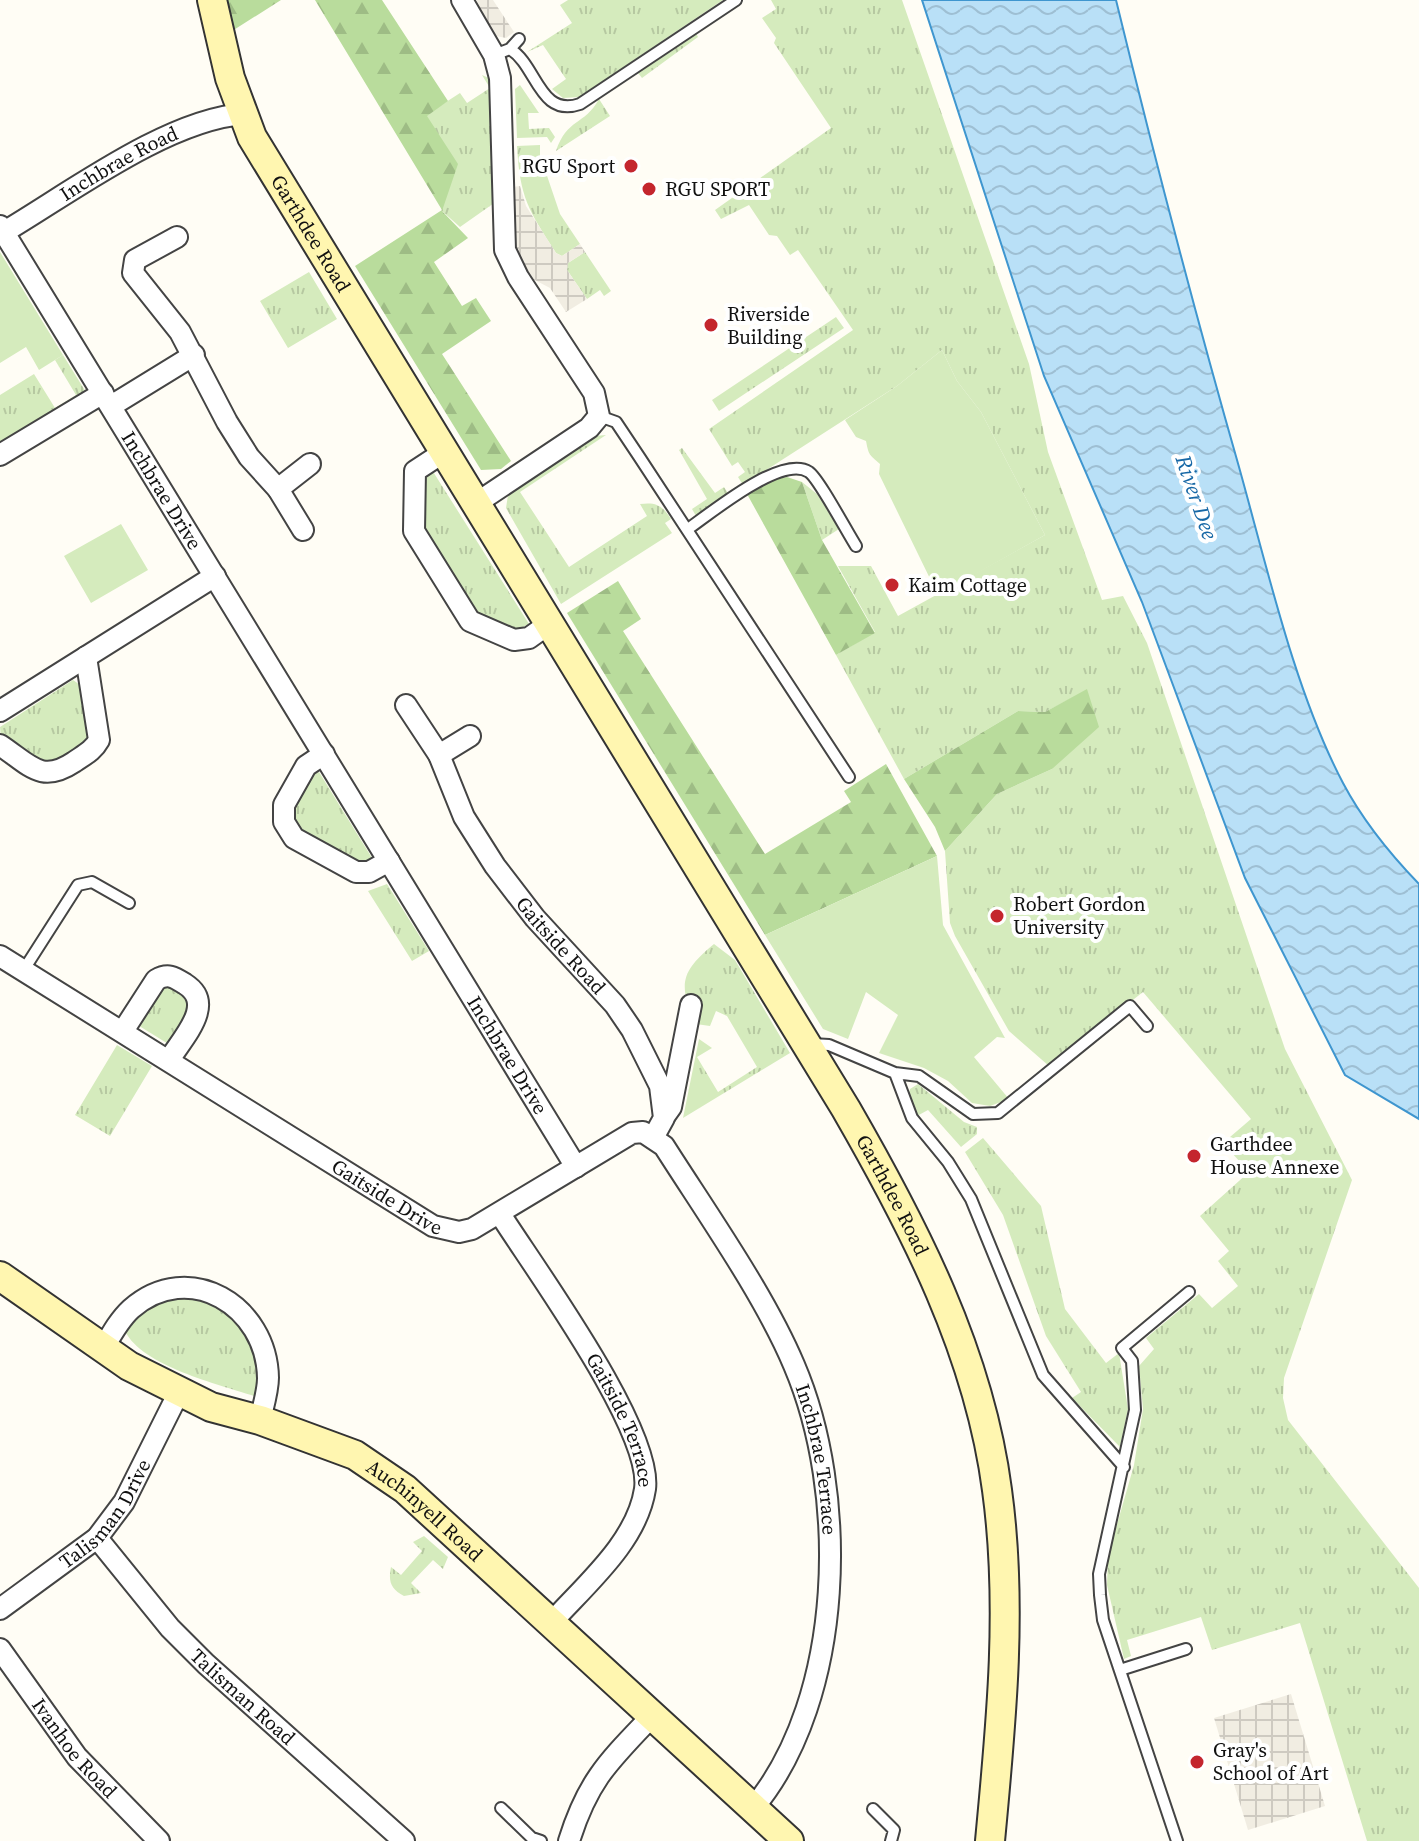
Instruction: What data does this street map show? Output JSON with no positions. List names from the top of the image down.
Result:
{
  "streets": {
    "street": [
      "Inchbrae Road",
      "Garthdee Road",
      "Inchbrae Drive",
      "Gaitside Road",
      "Gaitside Drive",
      "Gaitside Terrace",
      "Inchbrae Terrace",
      "Talisman Drive",
      "Auchinyell Road",
      "Talisman Road",
      "Ivanhoe Road"
    ]
  },
  "crossings": [
    ["Inchbrae Road", "Garthdee Road"],
    ["Inchbrae Road", "Inchbrae Drive"],
    ["Inchbrae Drive", "Gaitside Drive"],
    ["Gaitside Drive", "Gaitside Terrace"],
    ["Gaitside Drive", "Inchbrae Terrace"],
    ["Gaitside Terrace", "Auchinyell Road"],
    ["Inchbrae Terrace", "Auchinyell Road"],
    ["Talisman Drive", "Auchinyell Road"],
    ["Talisman Drive", "Talisman Road"]
  ],
  "water": ["River Dee"],
  "places": [
    "RGU Sport",
    "RGU SPORT",
    "Riverside Building",
    "Kaim Cottage",
    "Robert Gordon University",
    "Garthdee House Annexe",
    "Gray's School of Art"
  ]
}
